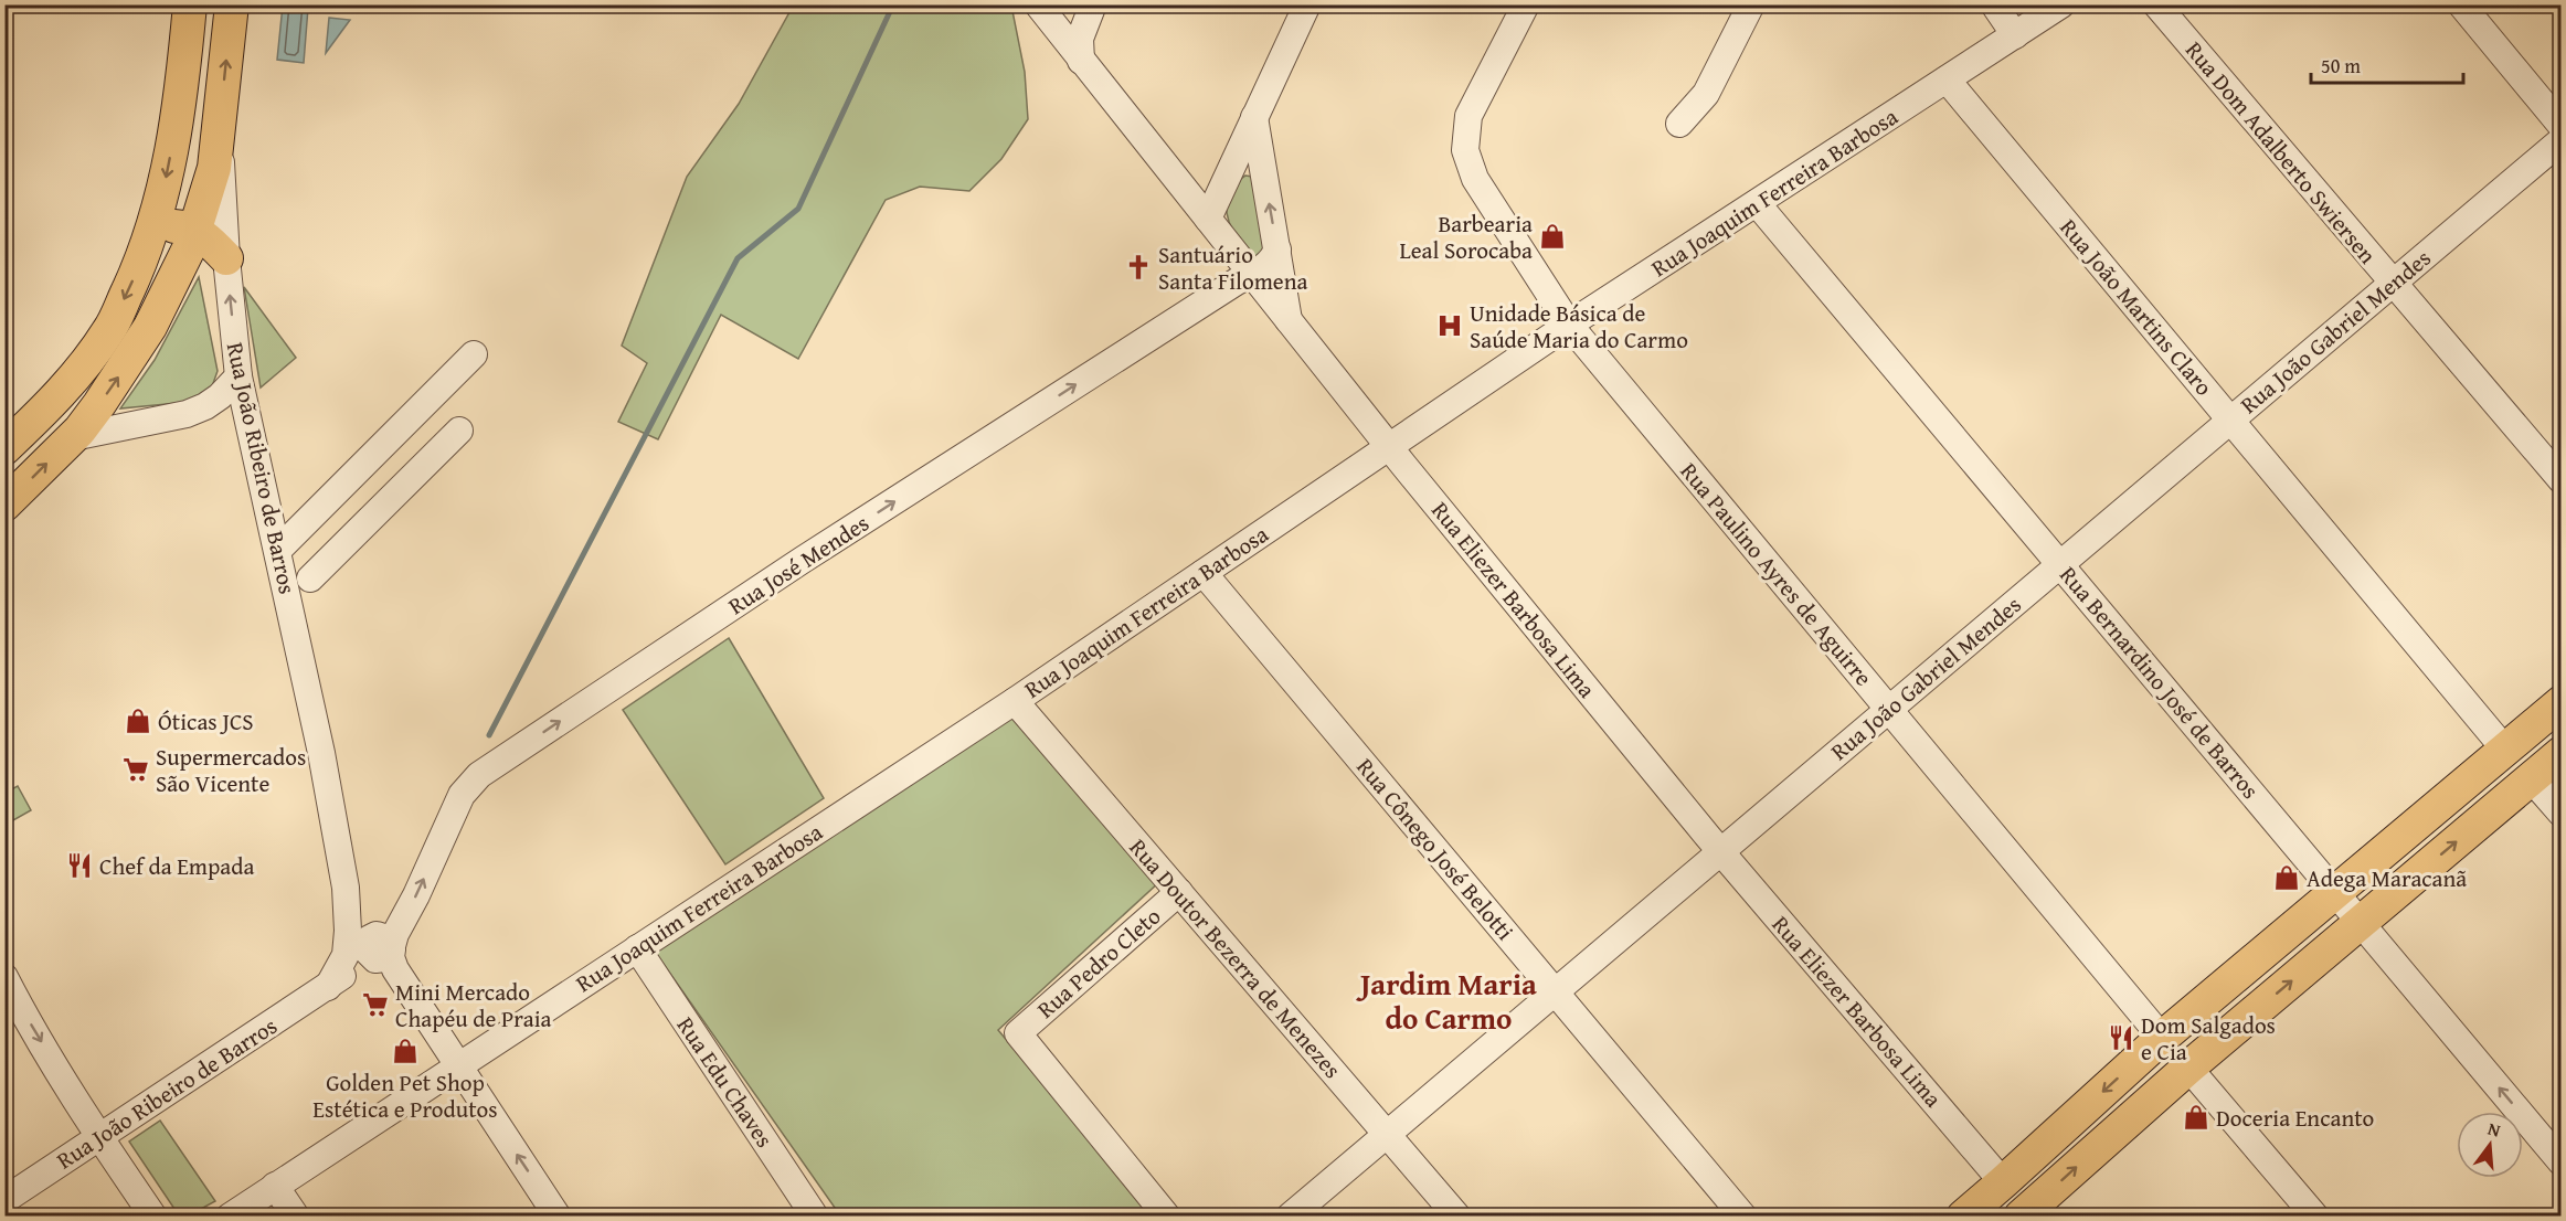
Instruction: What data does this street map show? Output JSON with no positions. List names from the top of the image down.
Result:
{
  "streets": {
    "main road": ["Rua João Ribeiro de Barros"],
    "street": [
      "Rua Dom Adalberto Swiersen",
      "Rua Joaquim Ferreira Barbosa",
      "Rua João Martins Claro",
      "Rua João Gabriel Mendes",
      "Rua José Mendes",
      "Rua Paulino Ayres de Aguirre",
      "Rua Eliezer Barbosa Lima",
      "Rua Bernardino José de Barros",
      "Rua Cônego José Belotti",
      "Rua Doutor Bezerra de Menezes",
      "Rua Pedro Cleto",
      "Rua Edu Chaves"
    ]
  },
  "crossings": [
    ["Rua Dom Adalberto Swiersen", "Rua João Gabriel Mendes"],
    ["Rua Joaquim Ferreira Barbosa", "Rua João Martins Claro"],
    ["Rua Joaquim Ferreira Barbosa", "Rua Paulino Ayres de Aguirre"],
    ["Rua Joaquim Ferreira Barbosa", "Rua Eliezer Barbosa Lima"],
    ["Rua Joaquim Ferreira Barbosa", "Rua Bernardino José de Barros"],
    ["Rua Joaquim Ferreira Barbosa", "Rua Cônego José Belotti"],
    ["Rua Joaquim Ferreira Barbosa", "Rua Doutor Bezerra de Menezes"],
    ["Rua Joaquim Ferreira Barbosa", "Rua Edu Chaves"],
    ["Rua João Martins Claro", "Rua João Gabriel Mendes"],
    ["Rua João Gabriel Mendes", "Rua Paulino Ayres de Aguirre"],
    ["Rua João Gabriel Mendes", "Rua Eliezer Barbosa Lima"],
    ["Rua João Gabriel Mendes", "Rua Bernardino José de Barros"],
    ["Rua João Gabriel Mendes", "Rua Cônego José Belotti"],
    ["Rua João Gabriel Mendes", "Rua Doutor Bezerra de Menezes"],
    ["Rua João Ribeiro de Barros", "Rua José Mendes"],
    ["Rua José Mendes", "Rua Eliezer Barbosa Lima"],
    ["Rua Doutor Bezerra de Menezes", "Rua Pedro Cleto"]
  ],
  "one_way": ["Rua José Mendes"],
  "districts": ["Jardim Maria do Carmo"],
  "places": {
    "shop": [
      "Barbearia Leal Sorocaba",
      "Óticas JCS",
      "Adega Maracanã",
      "Golden Pet Shop Estética e Produtos",
      "Doceria Encanto"
    ],
    "church": ["Santuário Santa Filomena"],
    "hospital": ["Unidade Básica de Saúde Maria do Carmo"],
    "supermarket": ["Supermercados São Vicente", "Mini Mercado Chapéu de Praia"],
    "restaurant": ["Chef da Empada", "Dom Salgados e Cia"]
  },
  "scale_bar": "50 m",
  "north": "top"
}
